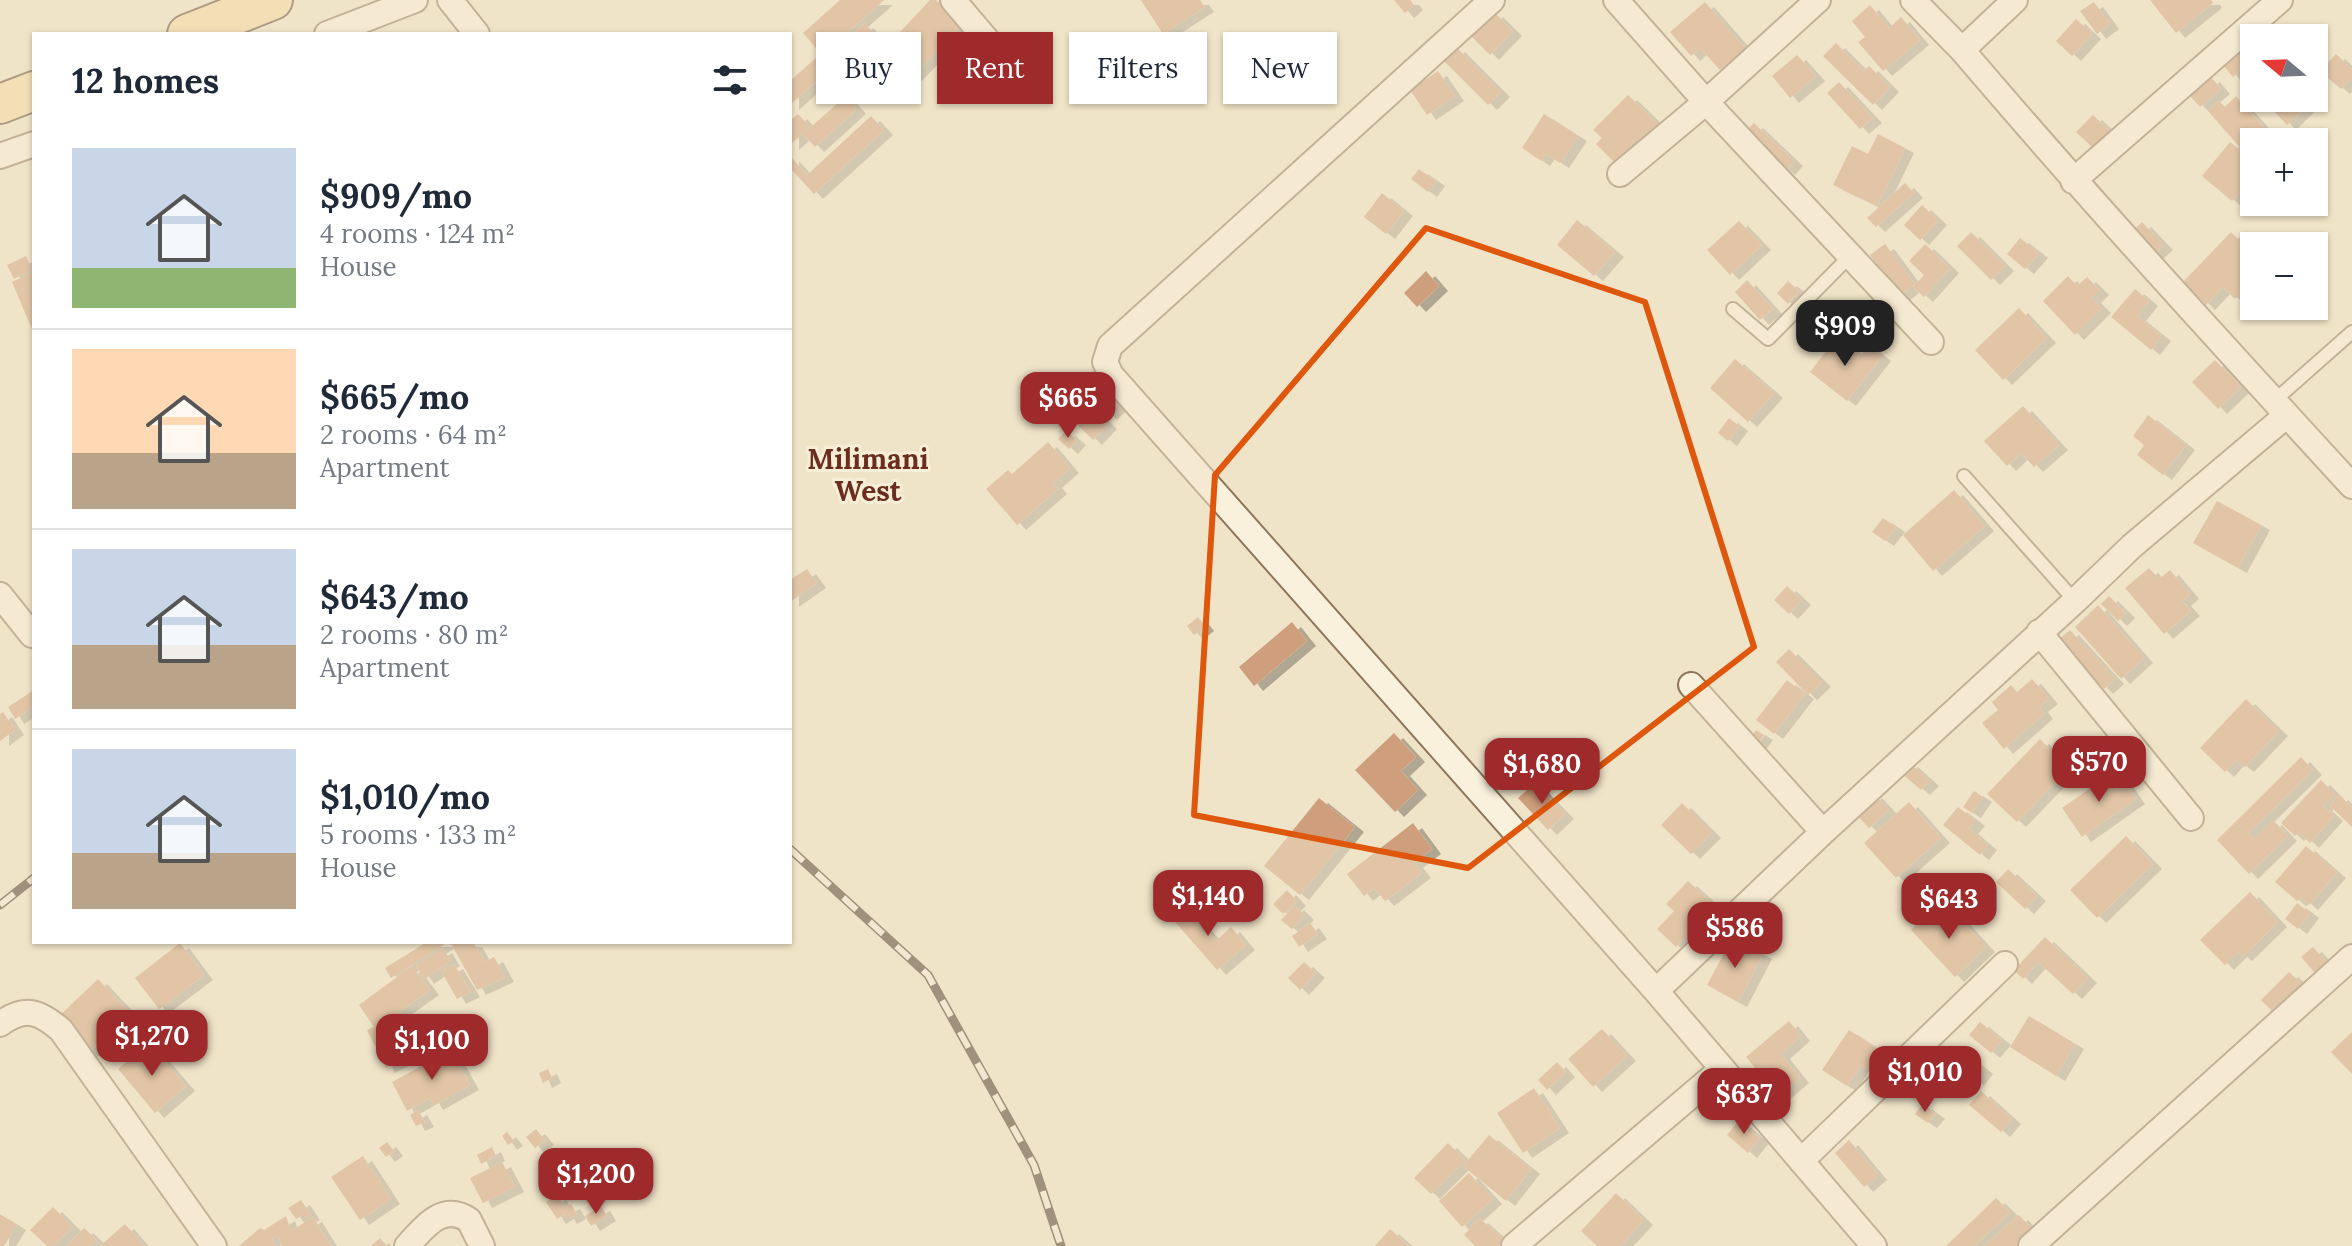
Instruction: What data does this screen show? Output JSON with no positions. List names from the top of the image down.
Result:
{
  "districts": ["Milimani West"],
  "north": "left",
  "page": {
    "map_buttons": ["+", "−"],
    "chip": [
      "Buy",
      "Rent",
      "Filters",
      "New"
    ],
    "heading": "12 homes",
    "list": [
      {
        "name": "$909/mo",
        "note": "4 rooms · 124 m² · House"
      },
      {
        "name": "$665/mo",
        "note": "2 rooms · 64 m² · Apartment"
      },
      {
        "name": "$643/mo",
        "note": "2 rooms · 80 m² · Apartment"
      },
      {
        "name": "$1,010/mo",
        "note": "5 rooms · 133 m² · House"
      }
    ],
    "price": [
      "$909",
      "$665",
      "$570",
      "$1,680",
      "$1,140",
      "$643",
      "$586",
      "$1,270",
      "$1,100",
      "$1,010",
      "$637",
      "$1,200"
    ]
  }
}
